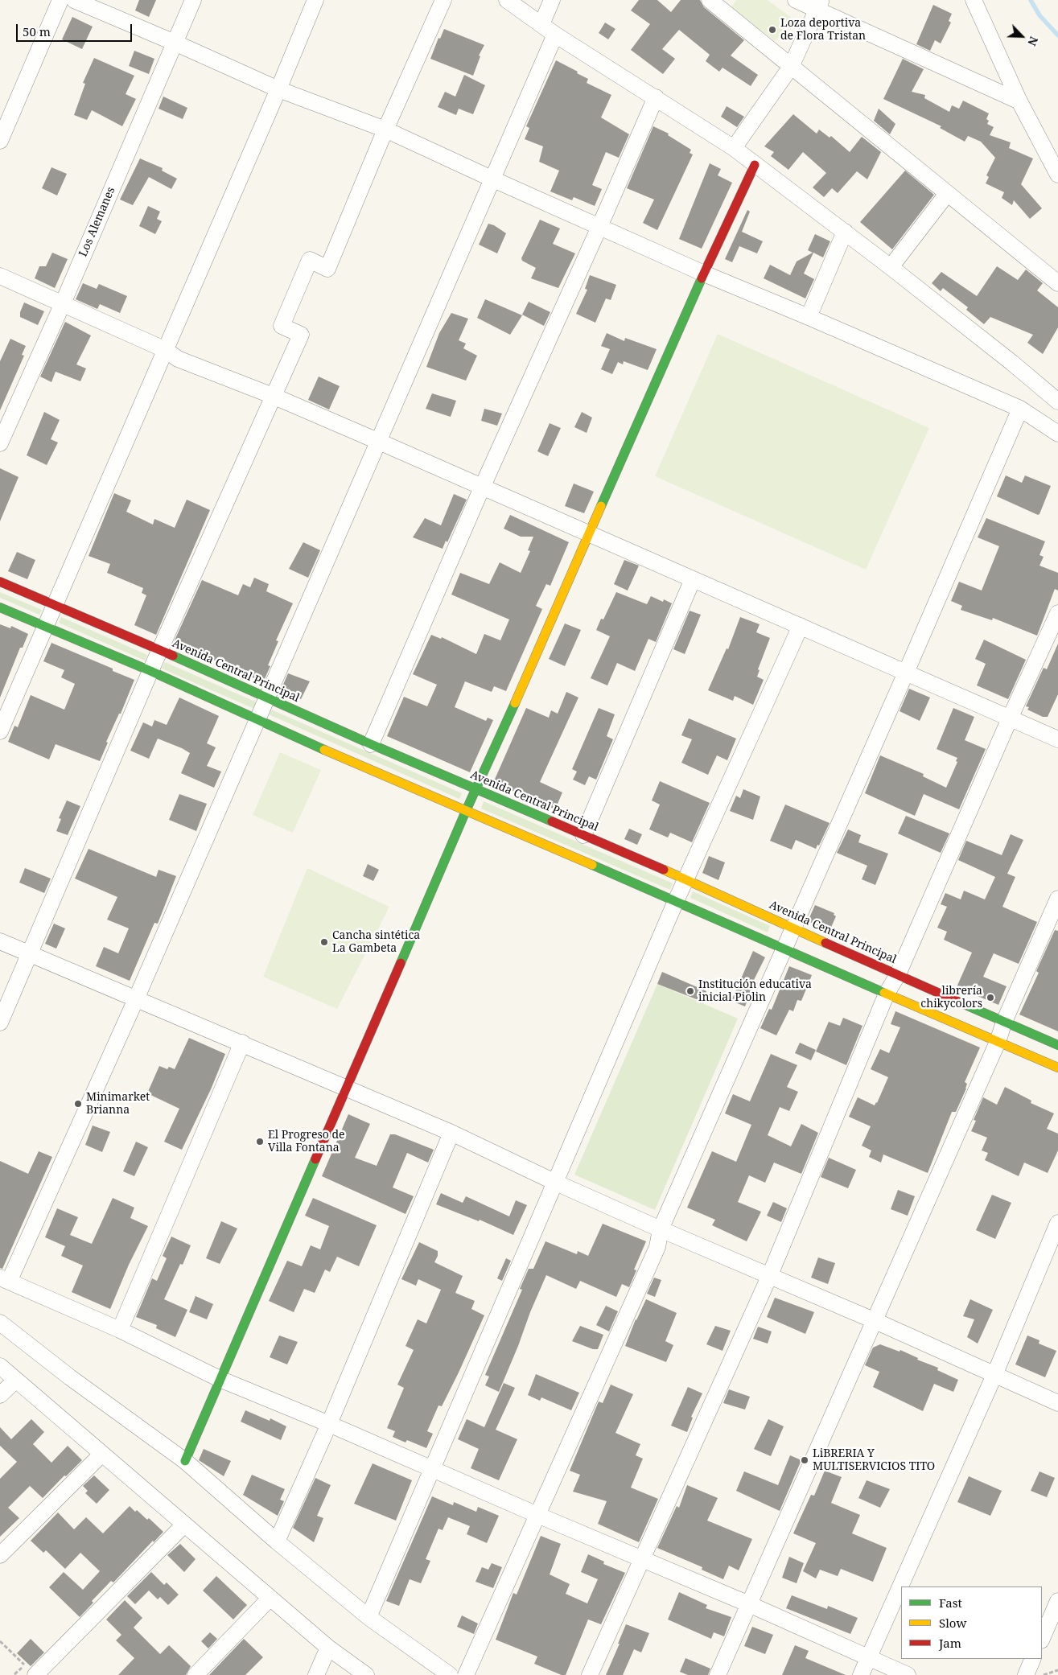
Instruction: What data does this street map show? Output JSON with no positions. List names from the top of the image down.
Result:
{
  "streets": {
    "street": ["Los Alemanes", "Avenida Central Principal"]
  },
  "places": [
    "Loza deportiva de Flora Tristan",
    "Cancha sintética La Gambeta",
    "Institución educativa inicial Piolin",
    "librería chikycolors",
    "Minimarket Brianna",
    "El Progreso de Villa Fontana",
    "LiBRERIA Y MULTISERVICIOS TITO"
  ],
  "legend": ["Fast", "Slow", "Jam"],
  "scale_bar": "50 m",
  "north": "bottom right"
}
